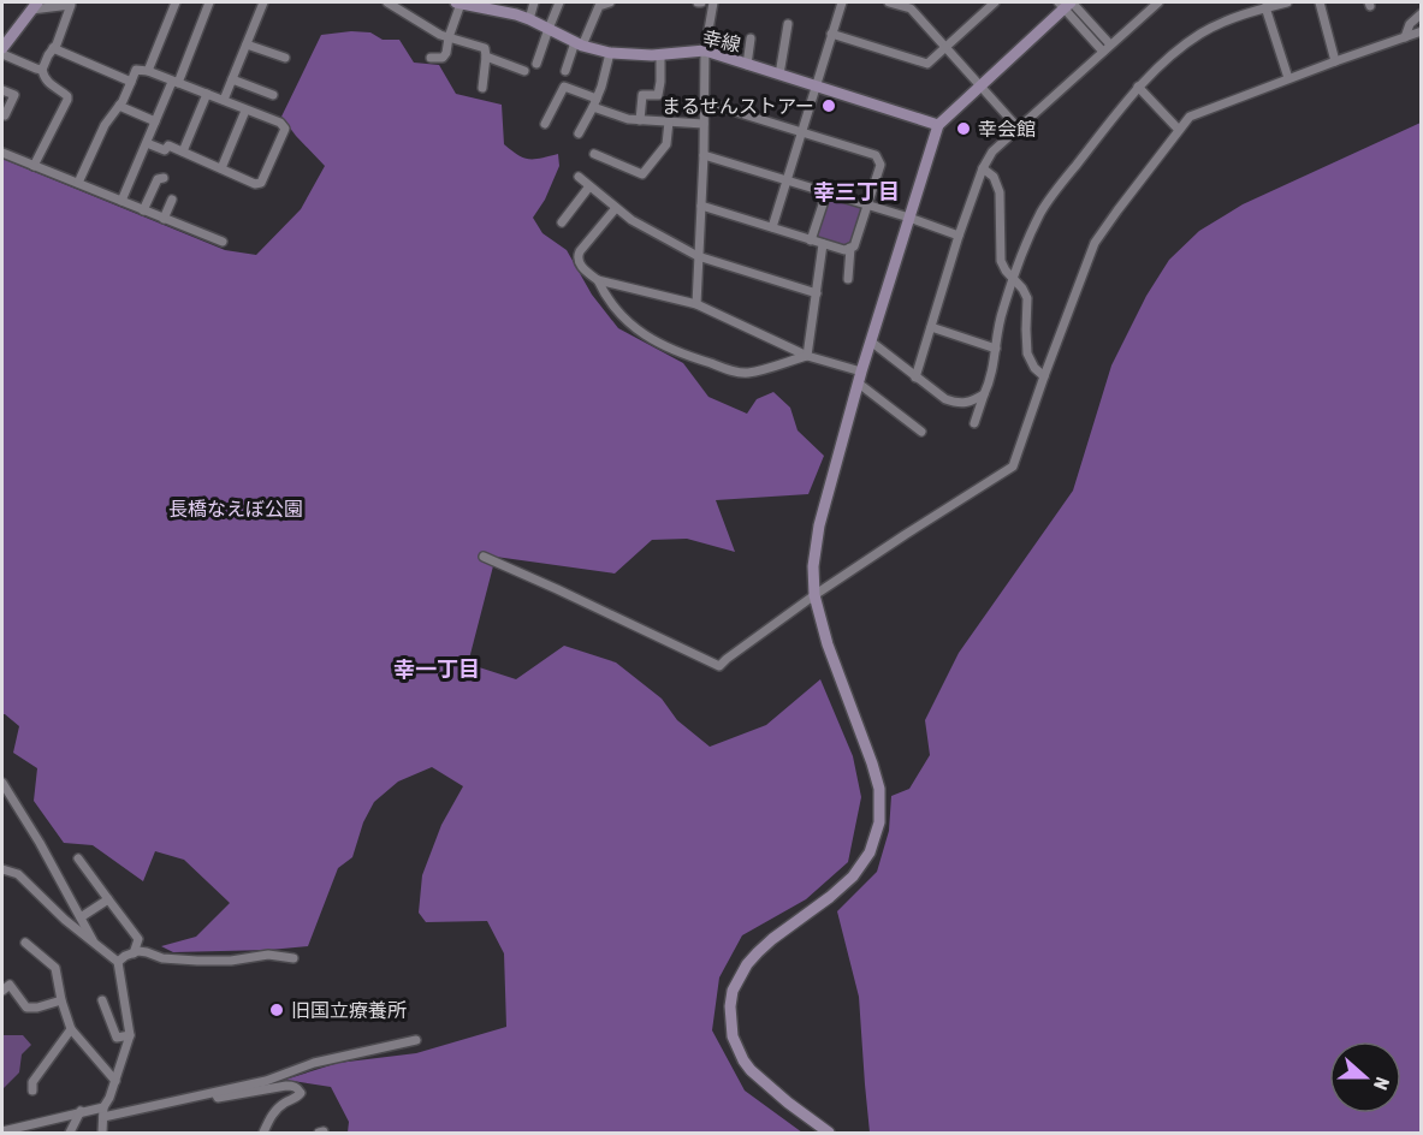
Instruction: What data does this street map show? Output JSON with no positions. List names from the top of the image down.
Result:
{
  "streets": {
    "street": ["幸線"]
  },
  "districts": ["幸三丁目", "幸一丁目"],
  "parks": ["長橋なえぼ公園"],
  "places": ["まるせんストアー", "幸会館", "旧国立療養所"],
  "north": "right"
}
